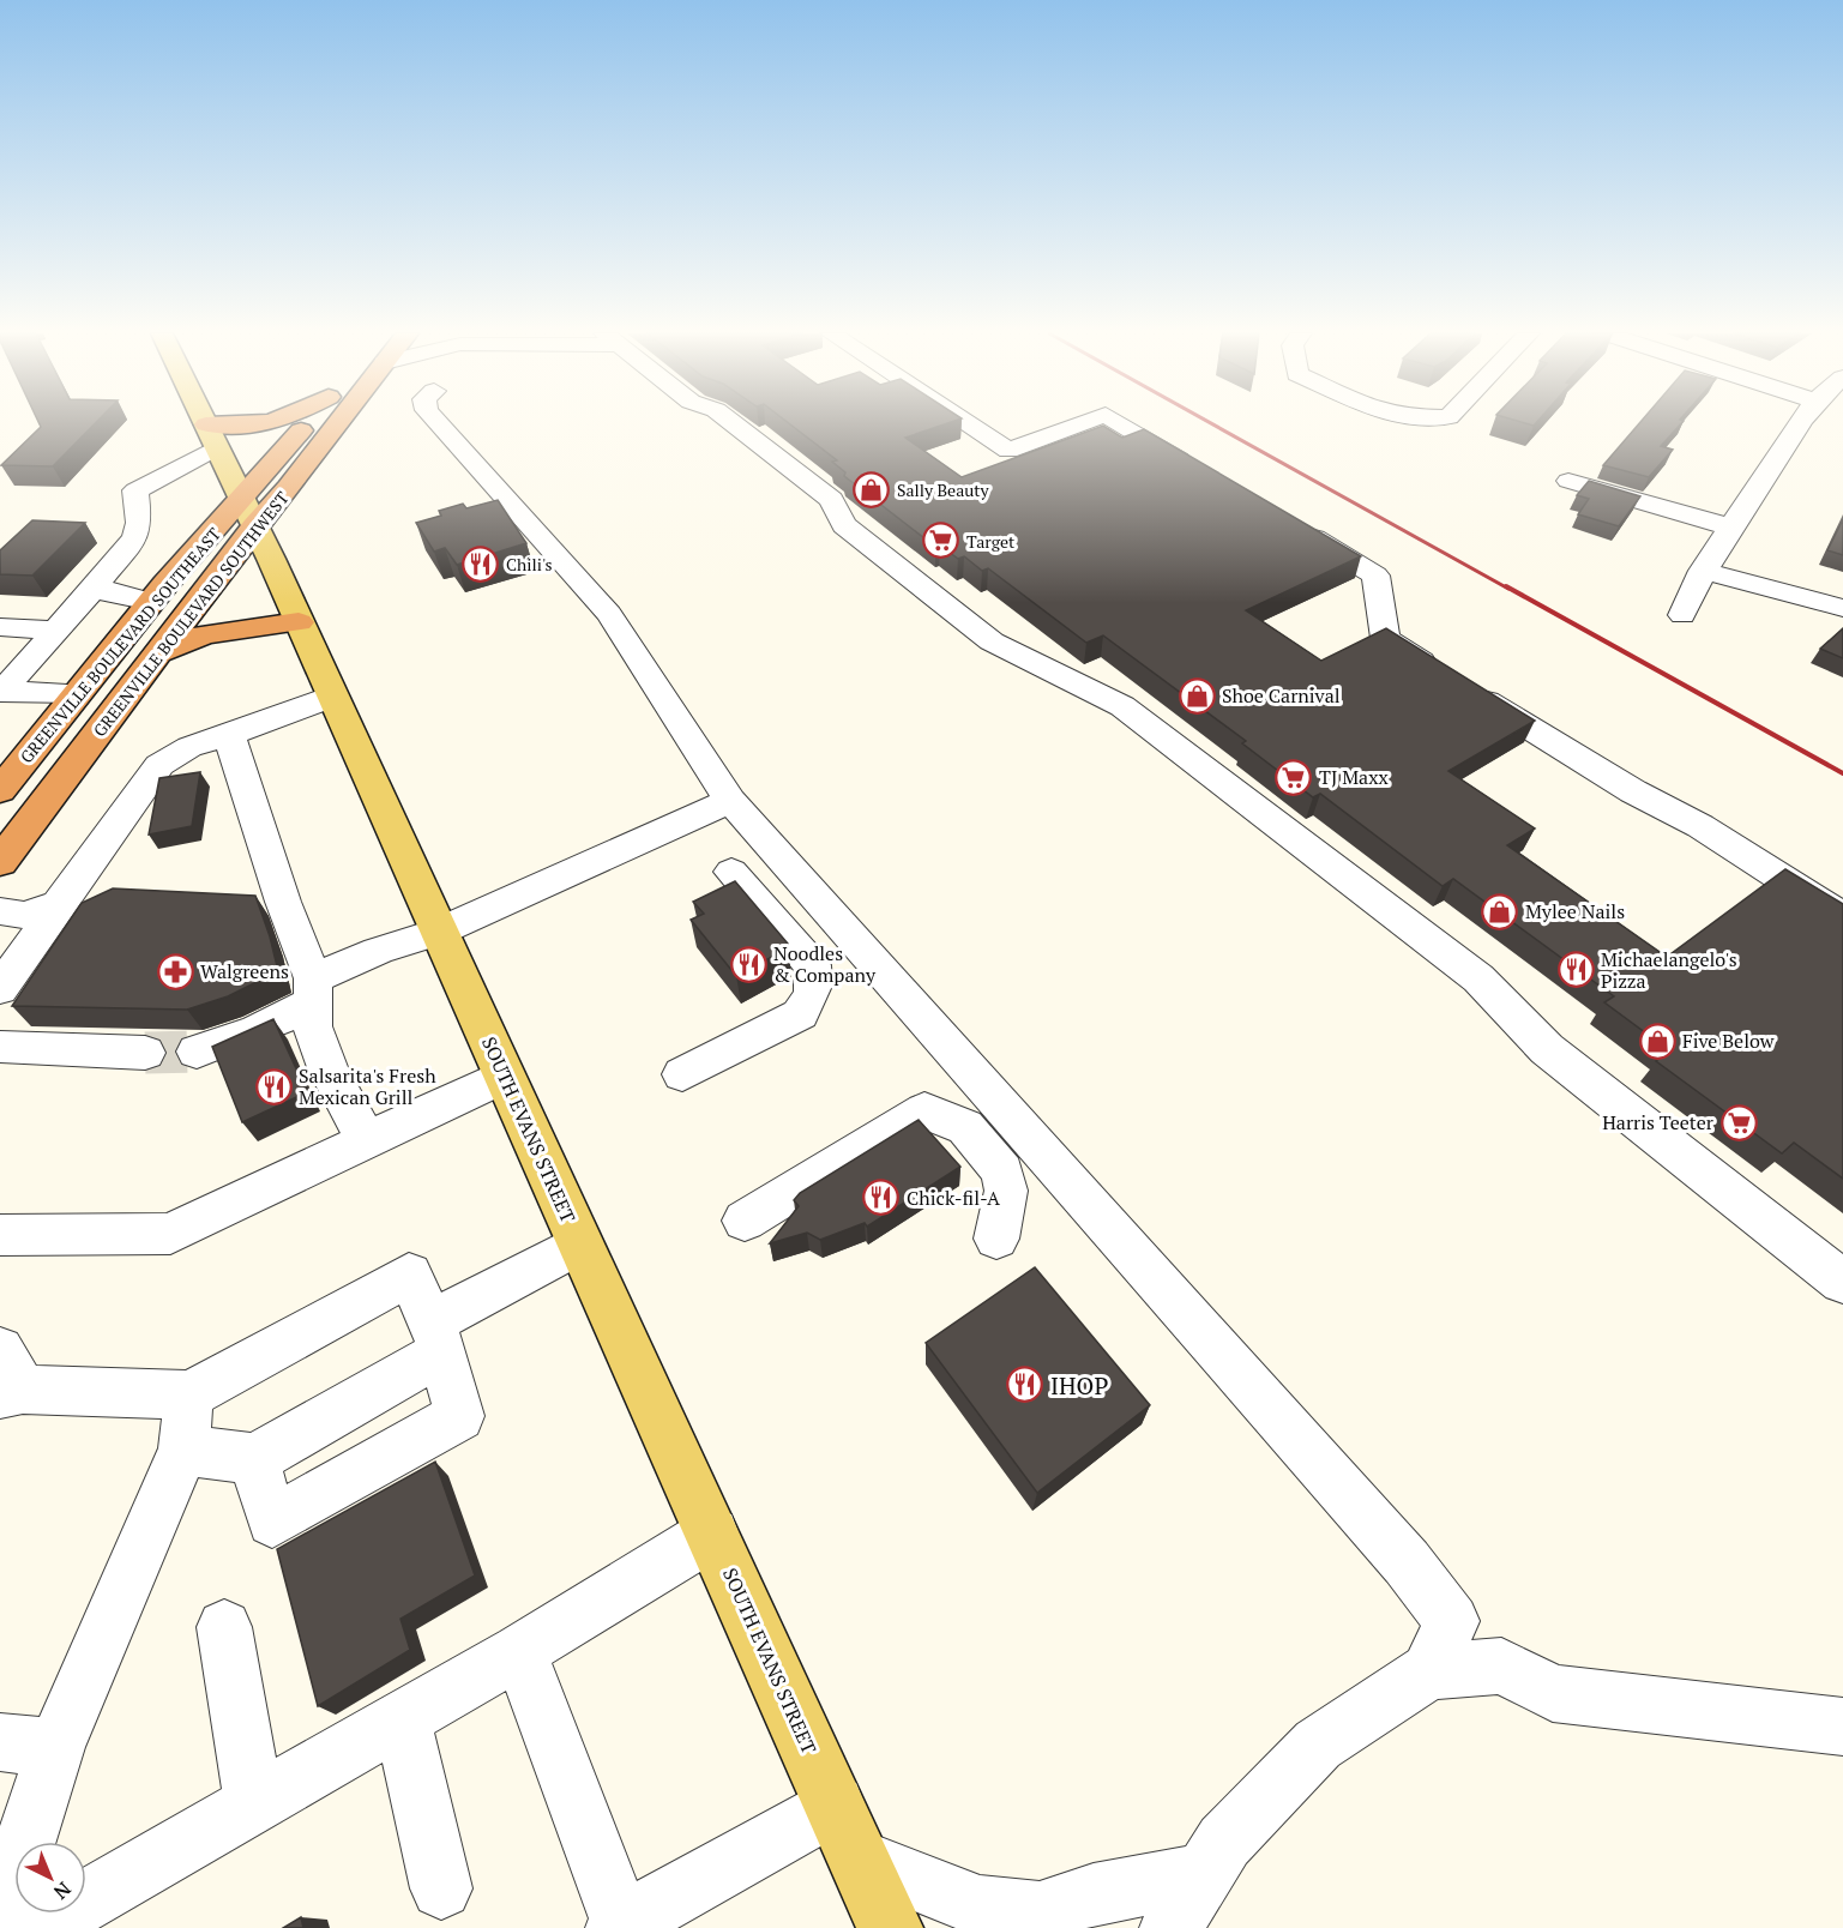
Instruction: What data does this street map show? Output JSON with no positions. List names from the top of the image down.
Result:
{
  "streets": {
    "highway": ["GREENVILLE BOULEVARD SOUTHWEST", "GREENVILLE BOULEVARD SOUTHEAST"],
    "main road": ["SOUTH EVANS STREET"]
  },
  "crossings": [
    ["GREENVILLE BOULEVARD SOUTHWEST", "GREENVILLE BOULEVARD SOUTHEAST"],
    ["GREENVILLE BOULEVARD SOUTHWEST", "SOUTH EVANS STREET"],
    ["GREENVILLE BOULEVARD SOUTHEAST", "SOUTH EVANS STREET"]
  ],
  "places": {
    "shop": [
      "Sally Beauty",
      "Shoe Carnival",
      "Mylee Nails",
      "Five Below"
    ],
    "supermarket": ["Target", "TJ Maxx", "Harris Teeter"],
    "restaurant": [
      "Chili's",
      "Noodles & Company",
      "Michaelangelo's Pizza",
      "Salsarita's Fresh Mexican Grill",
      "Chick-fil-A",
      "IHOP"
    ],
    "pharmacy": ["Walgreens"]
  },
  "north": "bottom right"
}
